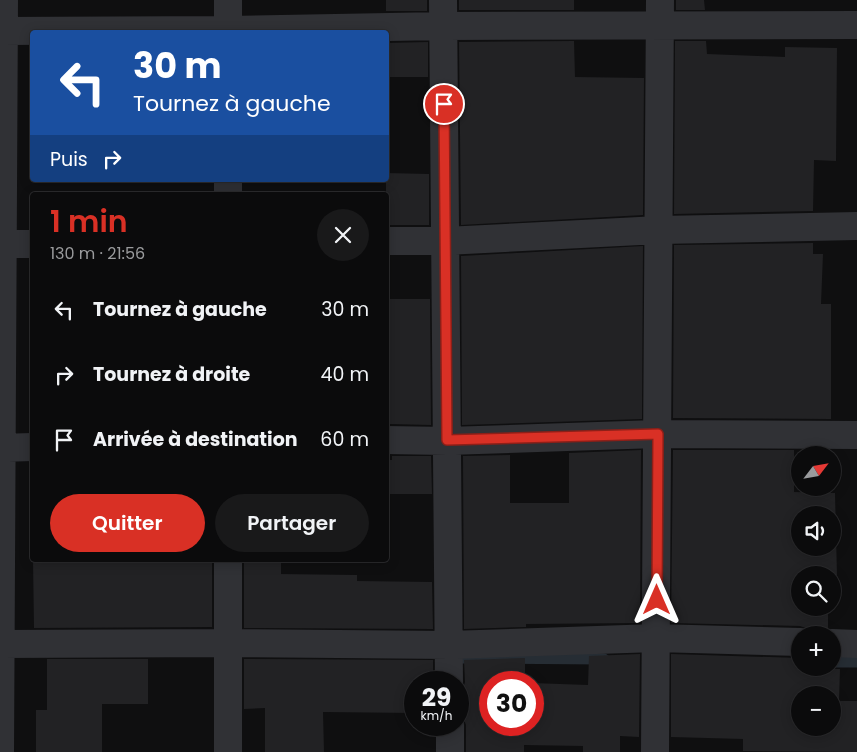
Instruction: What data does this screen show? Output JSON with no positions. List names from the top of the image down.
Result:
{
  "north": "top right",
  "page": {
    "turn": ["30 m", "Tournez à gauche"],
    "then": "Puis",
    "heading": ["1 min", "130 m · 21:56"],
    "list": [
      {
        "name": "Tournez à gauche",
        "value": "30 m"
      },
      {
        "name": "Tournez à droite",
        "value": "40 m"
      },
      {
        "name": "Arrivée à destination",
        "value": "60 m"
      }
    ],
    "map_buttons": ["+", "−"],
    "buttons": ["Quitter", "Partager"],
    "speed": "29 km/h",
    "limit": "30"
  }
}
